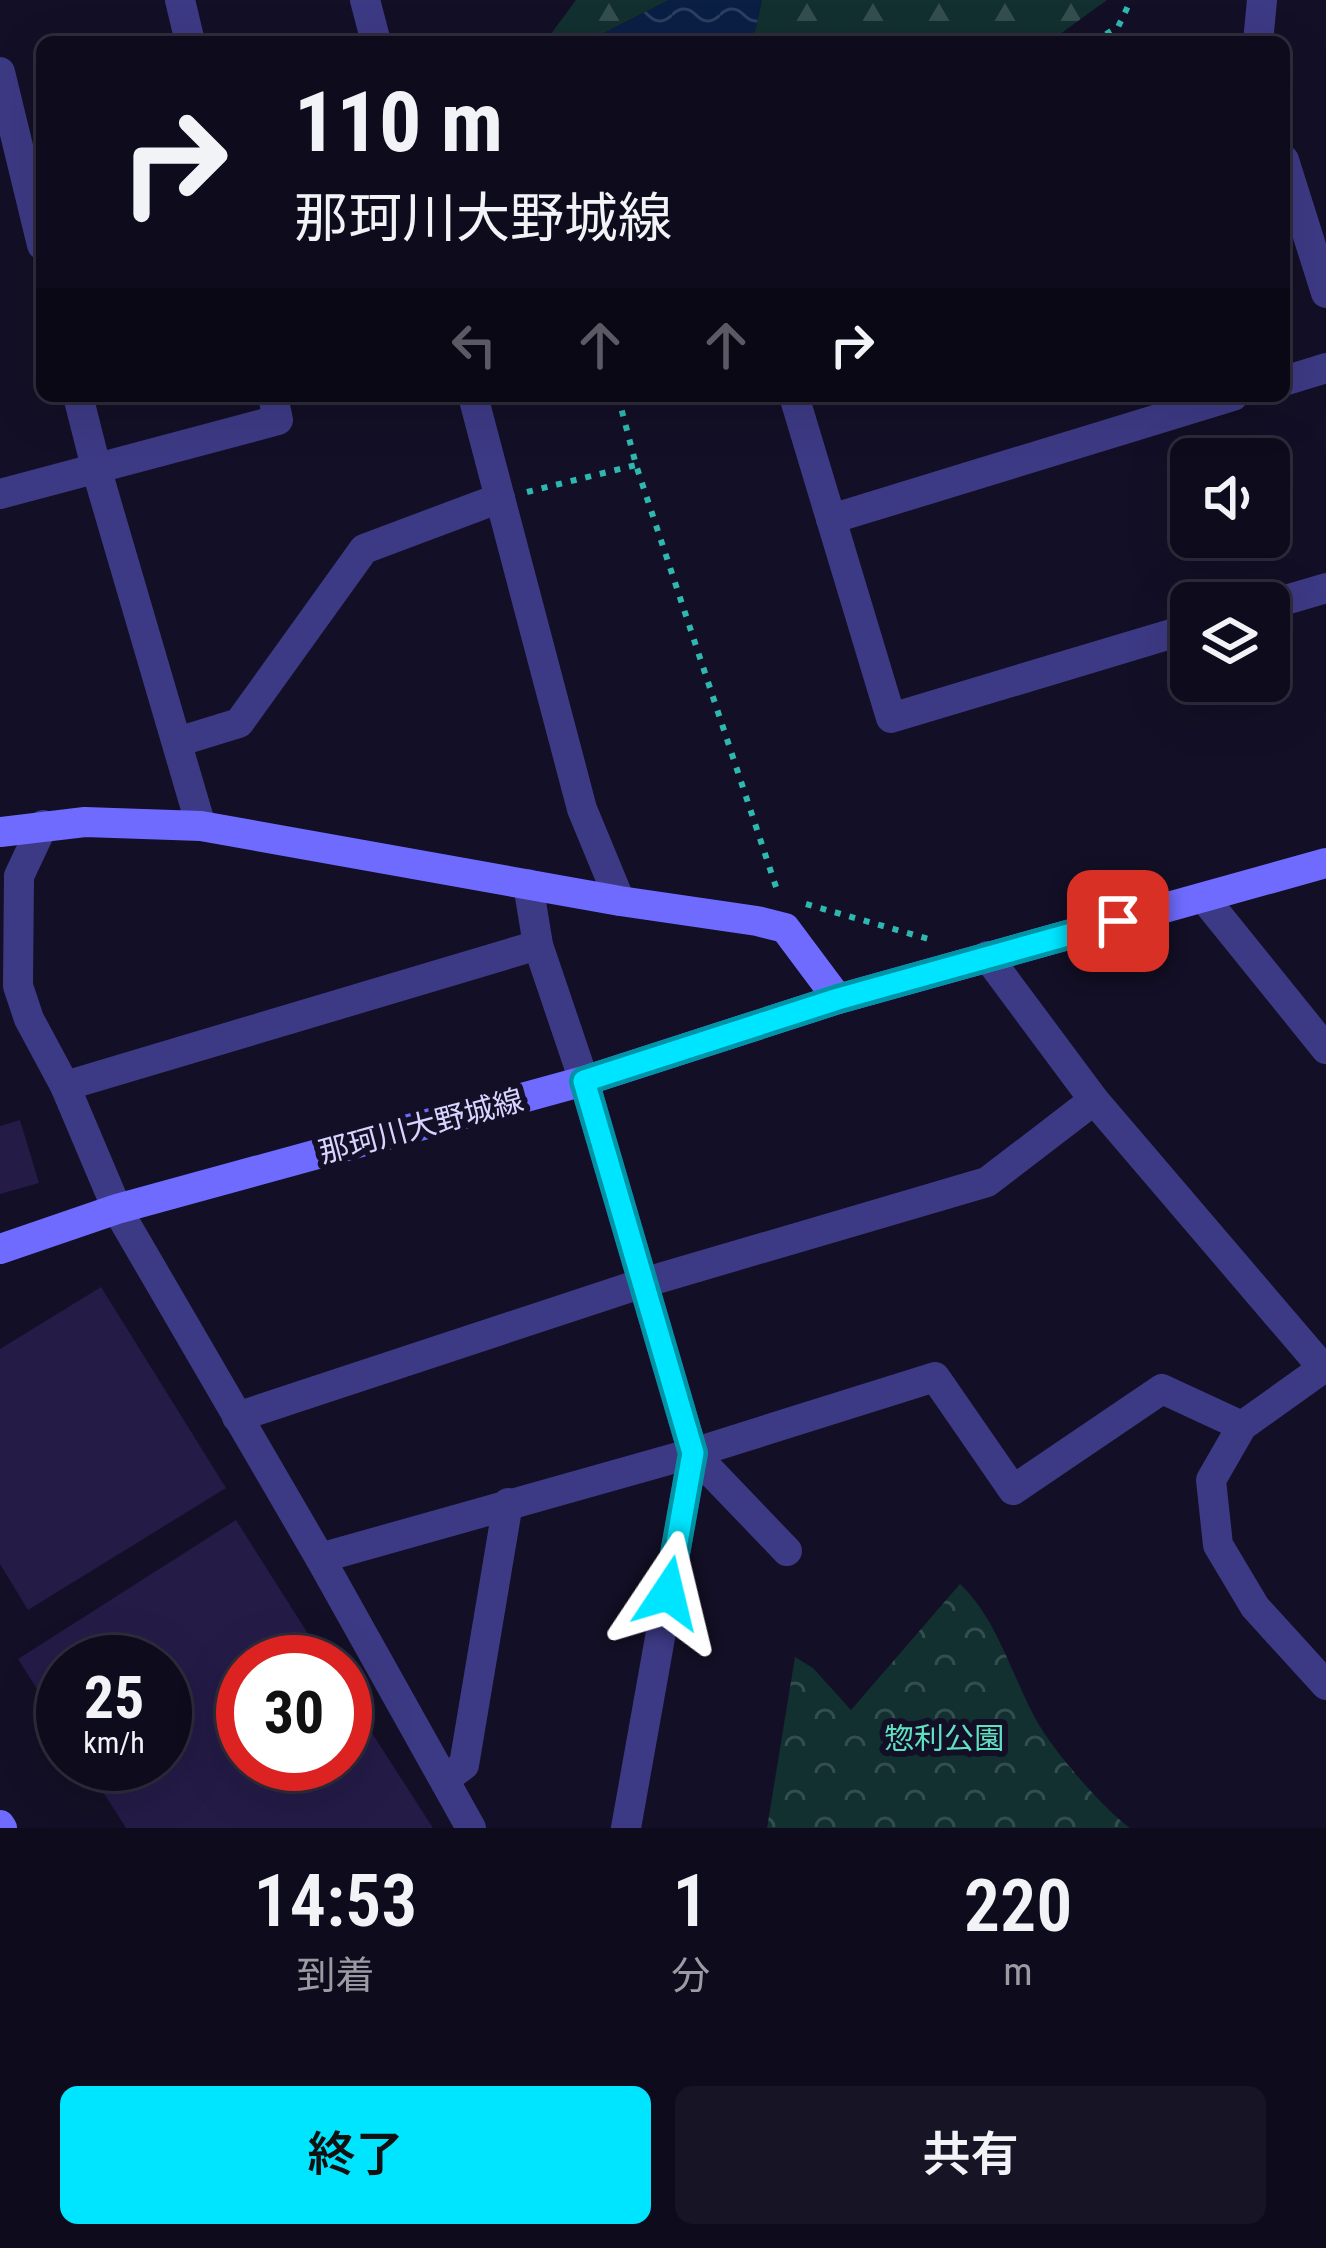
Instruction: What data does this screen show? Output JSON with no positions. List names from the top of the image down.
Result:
{
  "streets": {
    "main road": ["那珂川大野城線"]
  },
  "parks": ["惣利公園"],
  "page": {
    "turn": ["110 m", "那珂川大野城線"],
    "speed": "25 km/h",
    "limit": "30",
    "eta": [
      "14:53",
      "到着",
      "1",
      "分",
      "220",
      "m"
    ],
    "buttons": ["終了", "共有"]
  }
}
